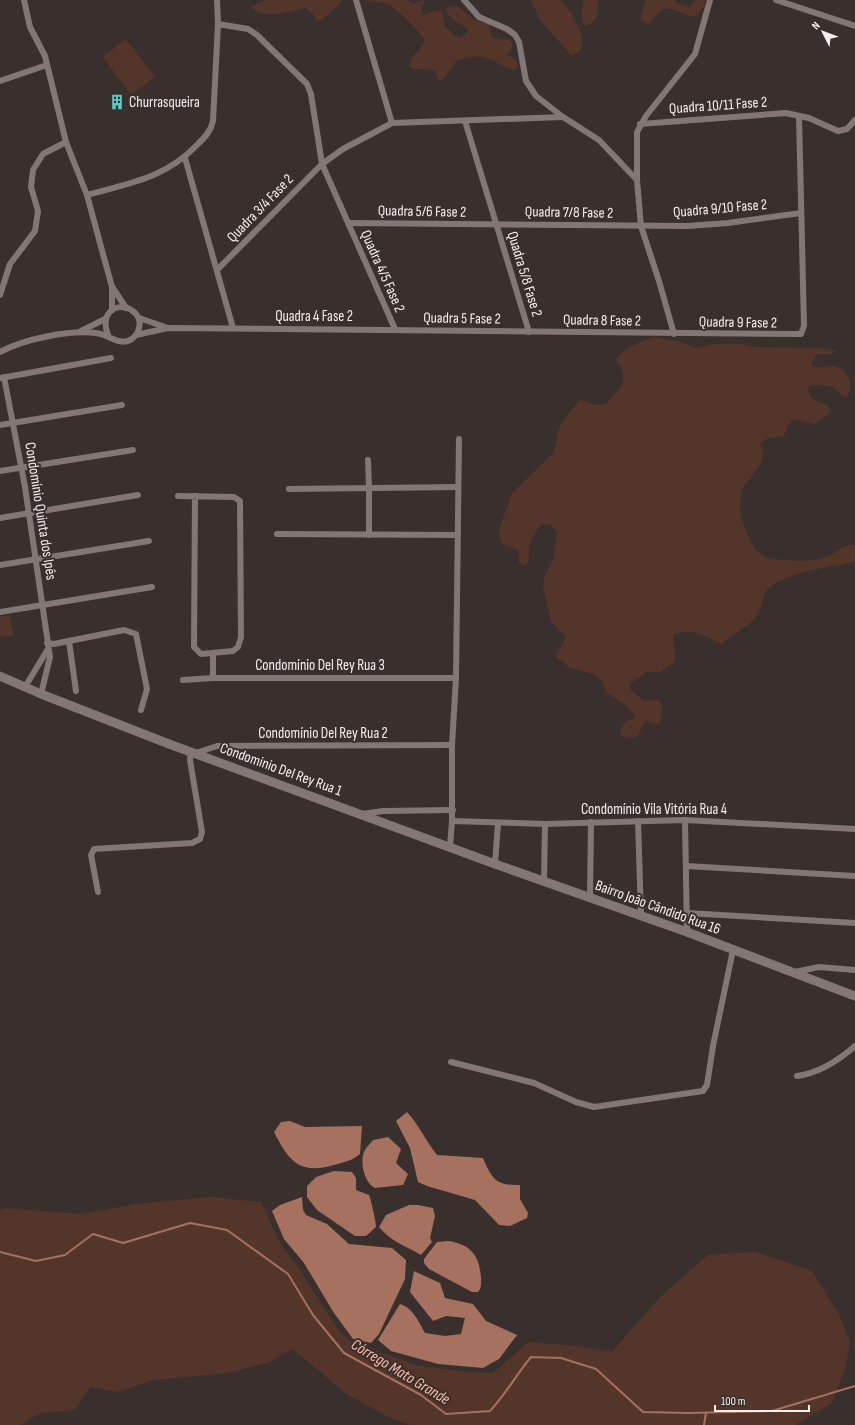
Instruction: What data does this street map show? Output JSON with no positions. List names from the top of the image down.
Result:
{
  "streets": {
    "street": [
      "Quadra 10/11 Fase 2",
      "Quadra 3/4 Fase 2",
      "Quadra 9/10 Fase 2",
      "Quadra 5/6 Fase 2",
      "Quadra 7/8 Fase 2",
      "Quadra 4/5 Fase 2",
      "Quadra 5/8 Fase 2",
      "Quadra 4 Fase 2",
      "Quadra 5 Fase 2",
      "Quadra 8 Fase 2",
      "Quadra 9 Fase 2",
      "Condomínio Quinta dos Ipês",
      "Condomínio Del Rey Rua 3",
      "Condomínio Del Rey Rua 2",
      "Condominio Del Rey Rua 1",
      "Condomínio Vila Vitória Rua 4",
      "Bairro João Cândido Rua 16"
    ]
  },
  "crossings": [
    ["Quadra 3/4 Fase 2", "Quadra 4/5 Fase 2"],
    ["Quadra 9/10 Fase 2", "Quadra 7/8 Fase 2"],
    ["Quadra 9/10 Fase 2", "Quadra 9 Fase 2"],
    ["Quadra 5/6 Fase 2", "Quadra 7/8 Fase 2"],
    ["Quadra 5/6 Fase 2", "Quadra 4/5 Fase 2"],
    ["Quadra 5/6 Fase 2", "Quadra 5/8 Fase 2"],
    ["Quadra 7/8 Fase 2", "Quadra 5/8 Fase 2"],
    ["Quadra 4/5 Fase 2", "Quadra 4 Fase 2"],
    ["Quadra 4/5 Fase 2", "Quadra 5 Fase 2"],
    ["Quadra 5/8 Fase 2", "Quadra 5 Fase 2"],
    ["Quadra 5/8 Fase 2", "Quadra 8 Fase 2"],
    ["Quadra 4 Fase 2", "Quadra 5 Fase 2"],
    ["Quadra 5 Fase 2", "Quadra 8 Fase 2"],
    ["Quadra 8 Fase 2", "Quadra 9 Fase 2"],
    ["Condomínio Quinta dos Ipês", "Condominio Del Rey Rua 1"],
    ["Condomínio Del Rey Rua 2", "Condominio Del Rey Rua 1"],
    ["Condominio Del Rey Rua 1", "Bairro João Cândido Rua 16"]
  ],
  "water": ["Córrego Mato Grande"],
  "places": {
    "building": ["Churrasqueira"]
  },
  "scale_bar": "100 m",
  "north": "top left"
}
